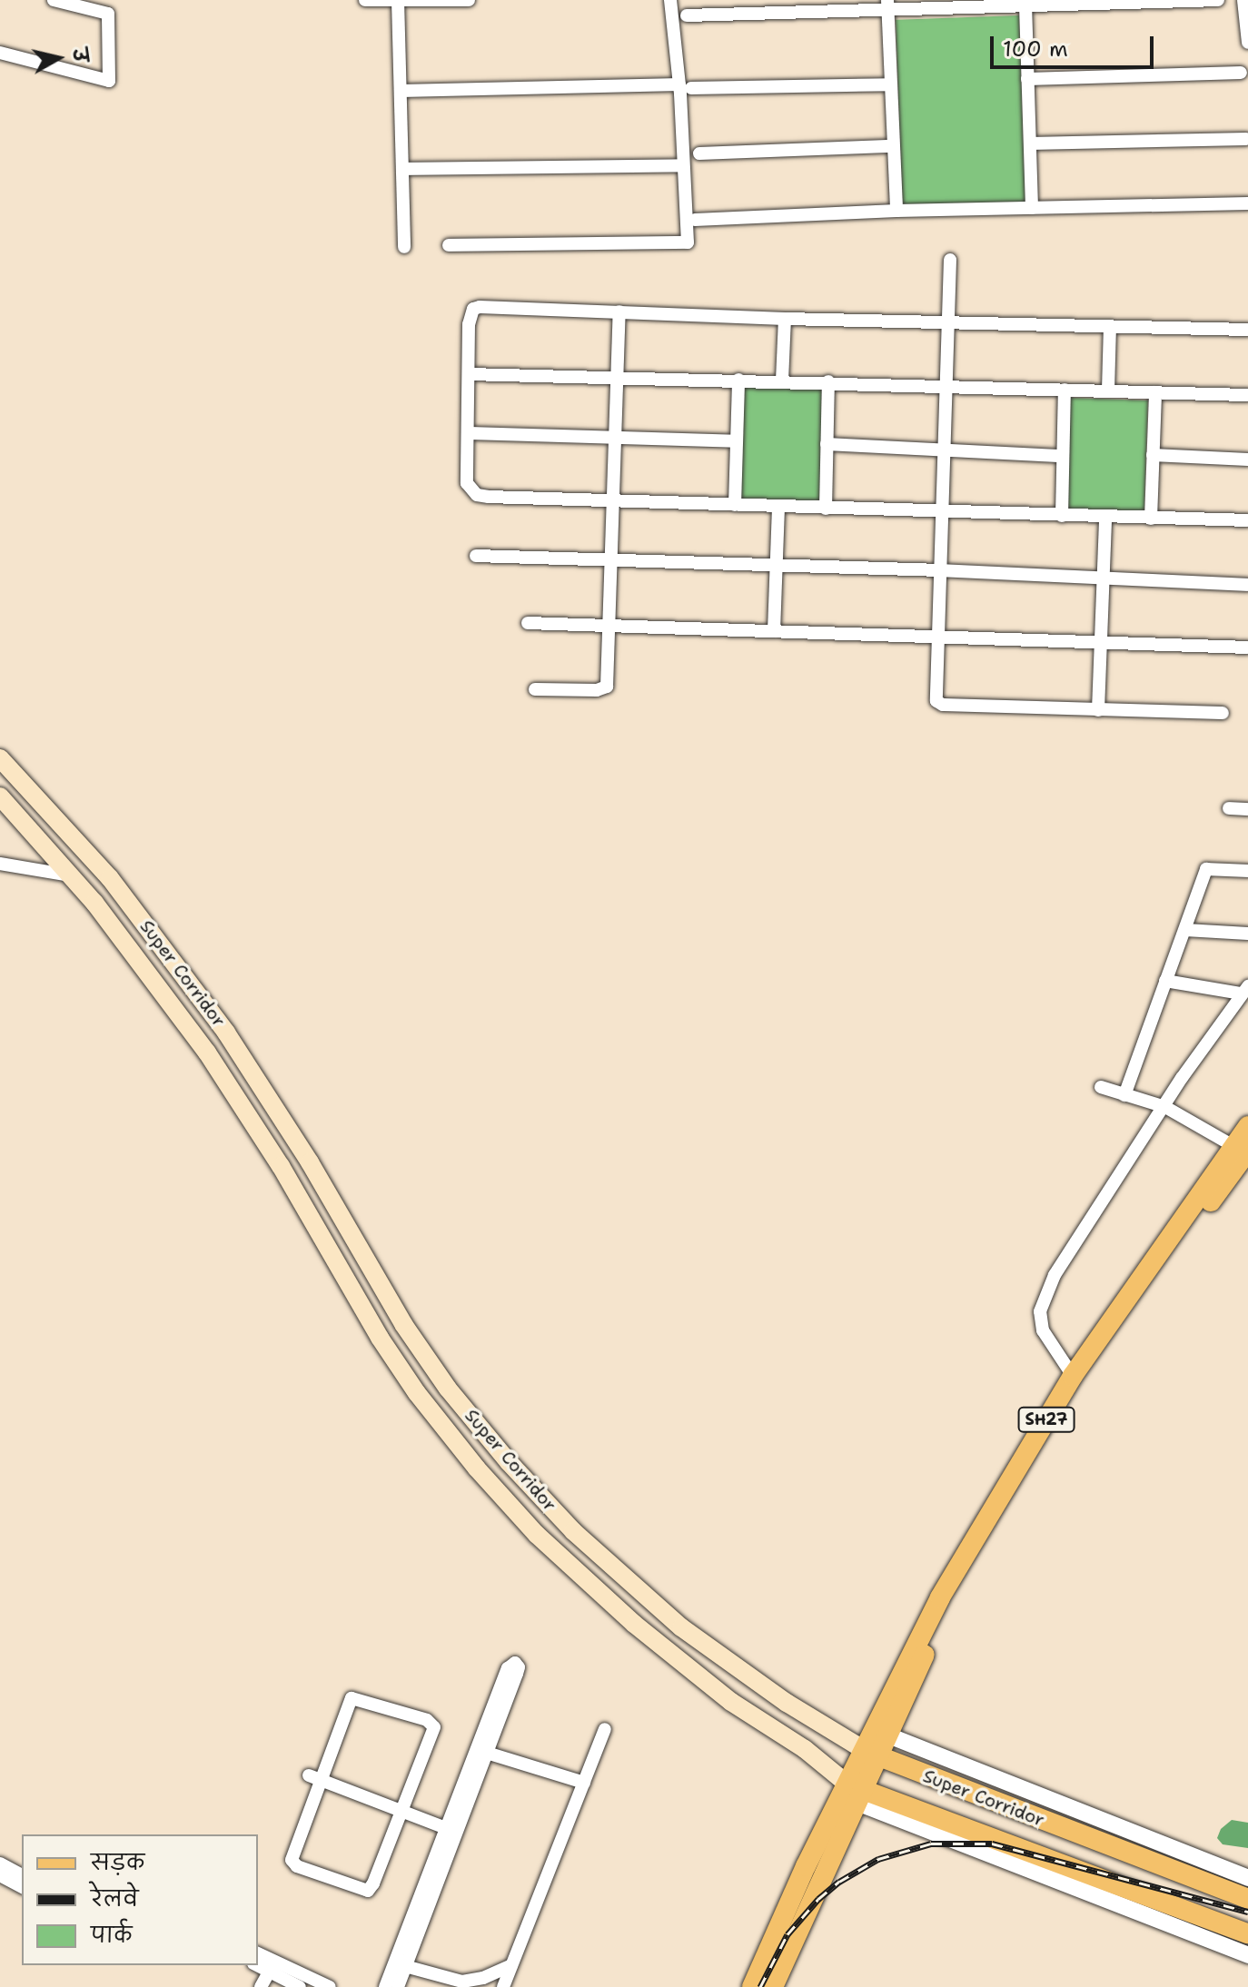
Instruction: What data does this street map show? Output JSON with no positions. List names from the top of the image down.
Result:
{
  "streets": {
    "main road": ["Super Corridor", "SH27"]
  },
  "crossings": [
    ["Super Corridor", "SH27"]
  ],
  "legend": ["सड़क", "रेलवे", "पार्क"],
  "scale_bar": "100 m",
  "north": "right"
}
